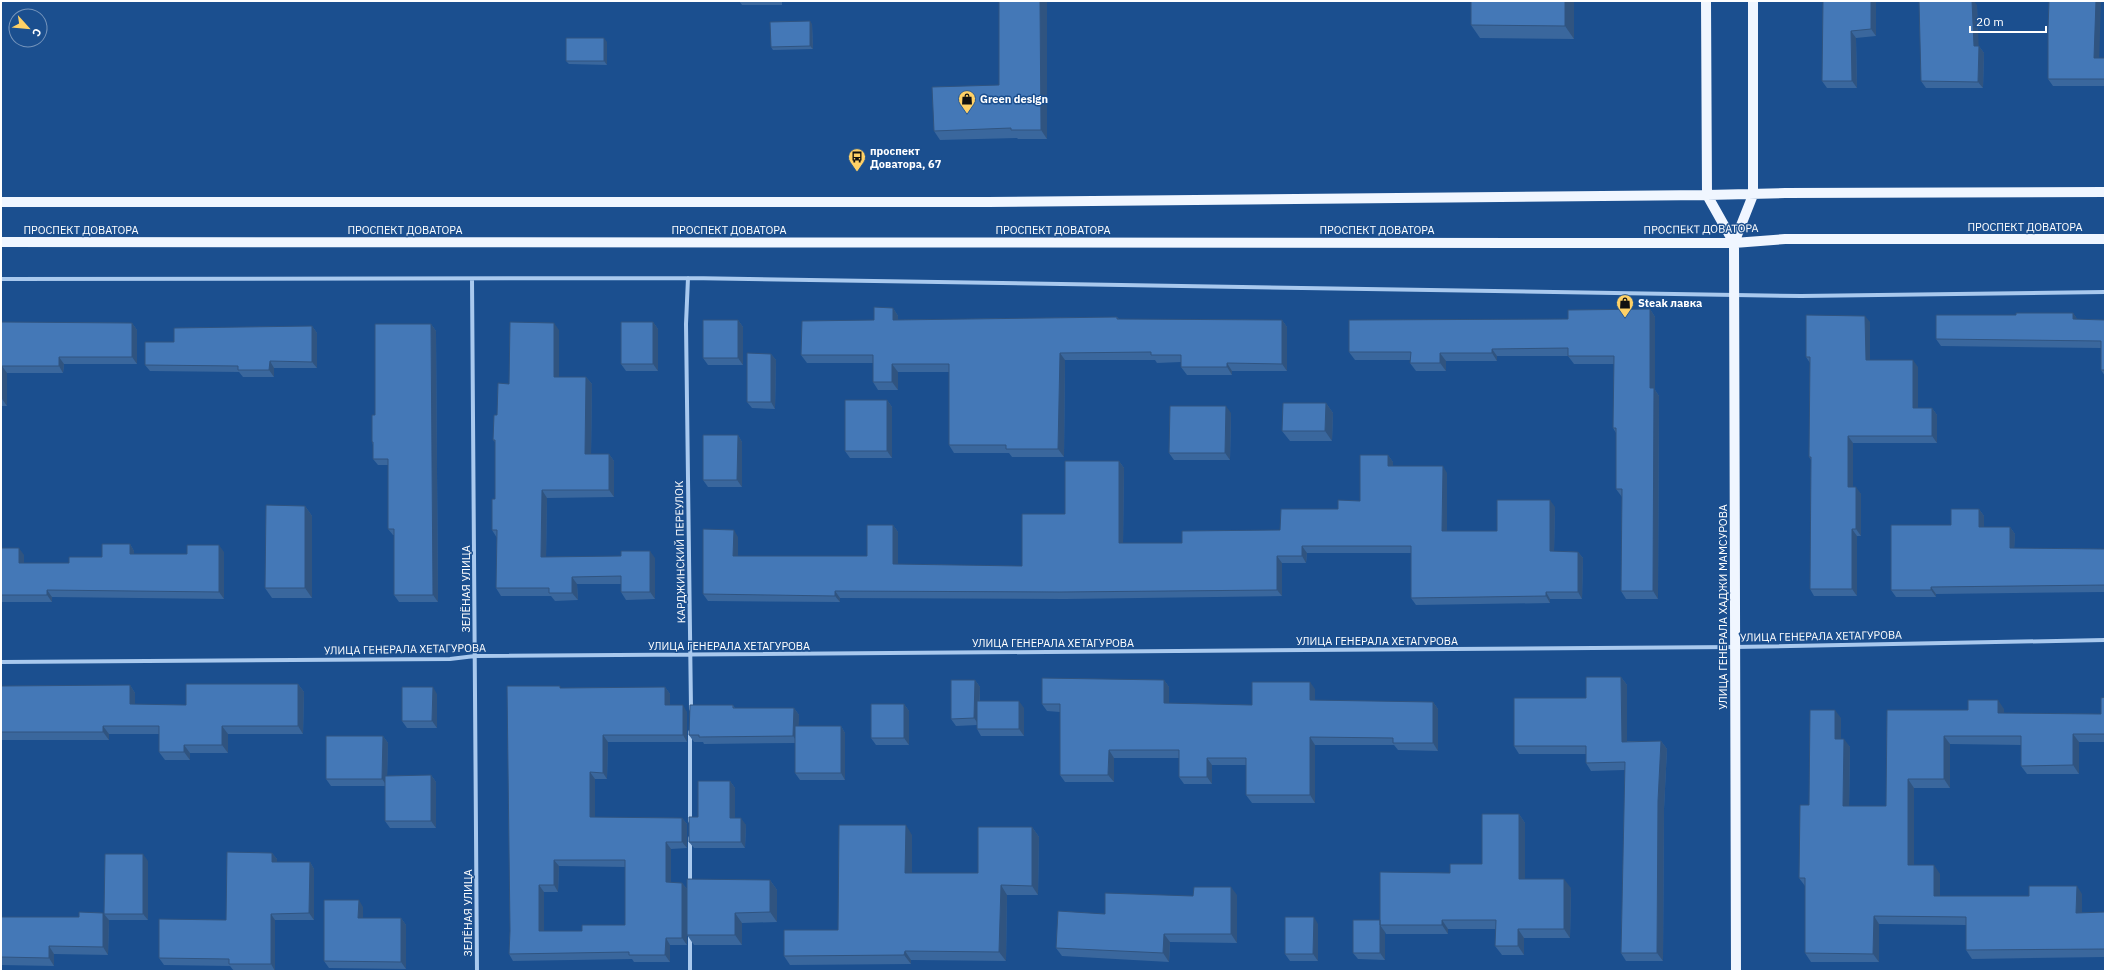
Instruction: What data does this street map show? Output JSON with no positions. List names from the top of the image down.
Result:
{
  "streets": {
    "main road": ["ПРОСПЕКТ ДОВАТОРА", "УЛИЦА ГЕНЕРАЛА ХАДЖИ МАМСУРОВА"],
    "street": ["КАРДЖИНСКИЙ ПЕРЕУЛОК", "ЗЕЛЁНАЯ УЛИЦА", "УЛИЦА ГЕНЕРАЛА ХЕТАГУРОВА"]
  },
  "crossings": [
    ["ПРОСПЕКТ ДОВАТОРА", "УЛИЦА ГЕНЕРАЛА ХАДЖИ МАМСУРОВА"],
    ["КАРДЖИНСКИЙ ПЕРЕУЛОК", "УЛИЦА ГЕНЕРАЛА ХЕТАГУРОВА"],
    ["ЗЕЛЁНАЯ УЛИЦА", "УЛИЦА ГЕНЕРАЛА ХЕТАГУРОВА"],
    ["УЛИЦА ГЕНЕРАЛА ХАДЖИ МАМСУРОВА", "УЛИЦА ГЕНЕРАЛА ХЕТАГУРОВА"]
  ],
  "places": {
    "shop": ["Green design", "Steak лавка"],
    "bus stop": ["проспект Доватора, 67"]
  },
  "scale_bar": "20 m",
  "north": "bottom right"
}
